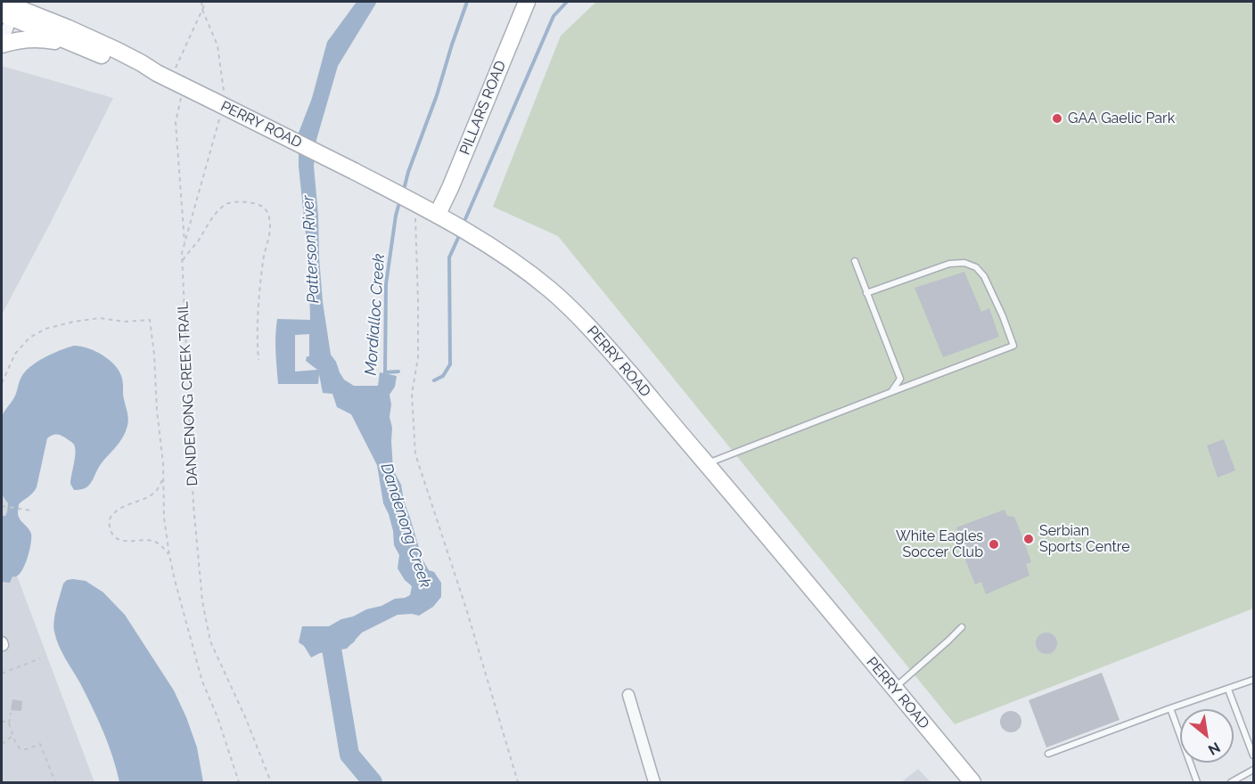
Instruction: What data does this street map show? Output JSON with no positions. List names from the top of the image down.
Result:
{
  "streets": {
    "main road": ["PILLARS ROAD", "PERRY ROAD"],
    "path": ["DANDENONG CREEK TRAIL"]
  },
  "crossings": [
    ["PILLARS ROAD", "PERRY ROAD"],
    ["PERRY ROAD", "DANDENONG CREEK TRAIL"]
  ],
  "water": ["Patterson River", "Mordialloc Creek", "Dandenong Creek"],
  "places": ["GAA Gaelic Park", "Serbian Sports Centre", "White Eagles Soccer Club"],
  "north": "bottom right"
}
